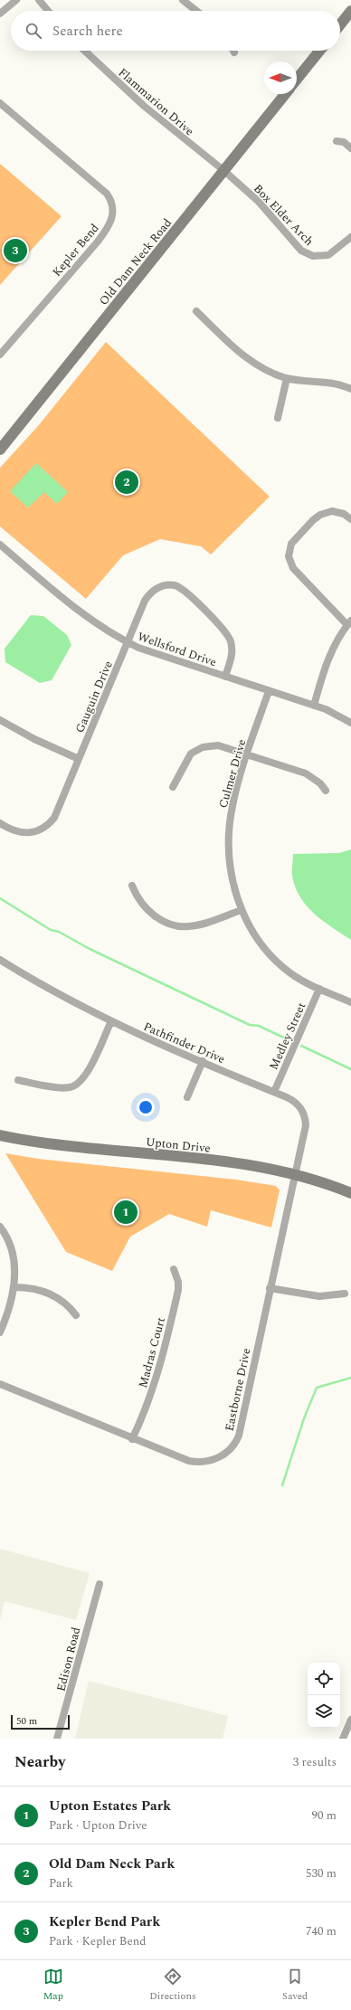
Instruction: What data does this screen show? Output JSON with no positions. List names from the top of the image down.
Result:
{
  "streets": {
    "street": [
      "Flammarion Drive",
      "Box Elder Arch",
      "Kepler Bend",
      "Old Dam Neck Road",
      "Wellsford Drive",
      "Gauguin Drive",
      "Culmer Drive",
      "Medley Street",
      "Pathfinder Drive",
      "Upton Drive",
      "Madras Court",
      "Eastborne Drive",
      "Edison Road"
    ]
  },
  "crossings": [
    ["Flammarion Drive", "Box Elder Arch"],
    ["Flammarion Drive", "Old Dam Neck Road"],
    ["Box Elder Arch", "Old Dam Neck Road"],
    ["Wellsford Drive", "Gauguin Drive"],
    ["Wellsford Drive", "Culmer Drive"],
    ["Culmer Drive", "Medley Street"],
    ["Medley Street", "Pathfinder Drive"],
    ["Pathfinder Drive", "Upton Drive"],
    ["Pathfinder Drive", "Eastborne Drive"],
    ["Upton Drive", "Eastborne Drive"],
    ["Madras Court", "Eastborne Drive"]
  ],
  "scale_bar": "50 m",
  "north": "left",
  "page": {
    "search": "Search here",
    "pins": ["3", "2", "1"],
    "scale": "50 m",
    "heading": ["Nearby", "3 results"],
    "list": [
      {
        "mark": "1",
        "name": "Upton Estates Park",
        "note": "Park · Upton Drive",
        "value": "90 m"
      },
      {
        "mark": "2",
        "name": "Old Dam Neck Park",
        "note": "Park",
        "value": "530 m"
      },
      {
        "mark": "3",
        "name": "Kepler Bend Park",
        "note": "Park · Kepler Bend",
        "value": "740 m"
      }
    ],
    "nav": ["Map", "Directions", "Saved"]
  }
}
